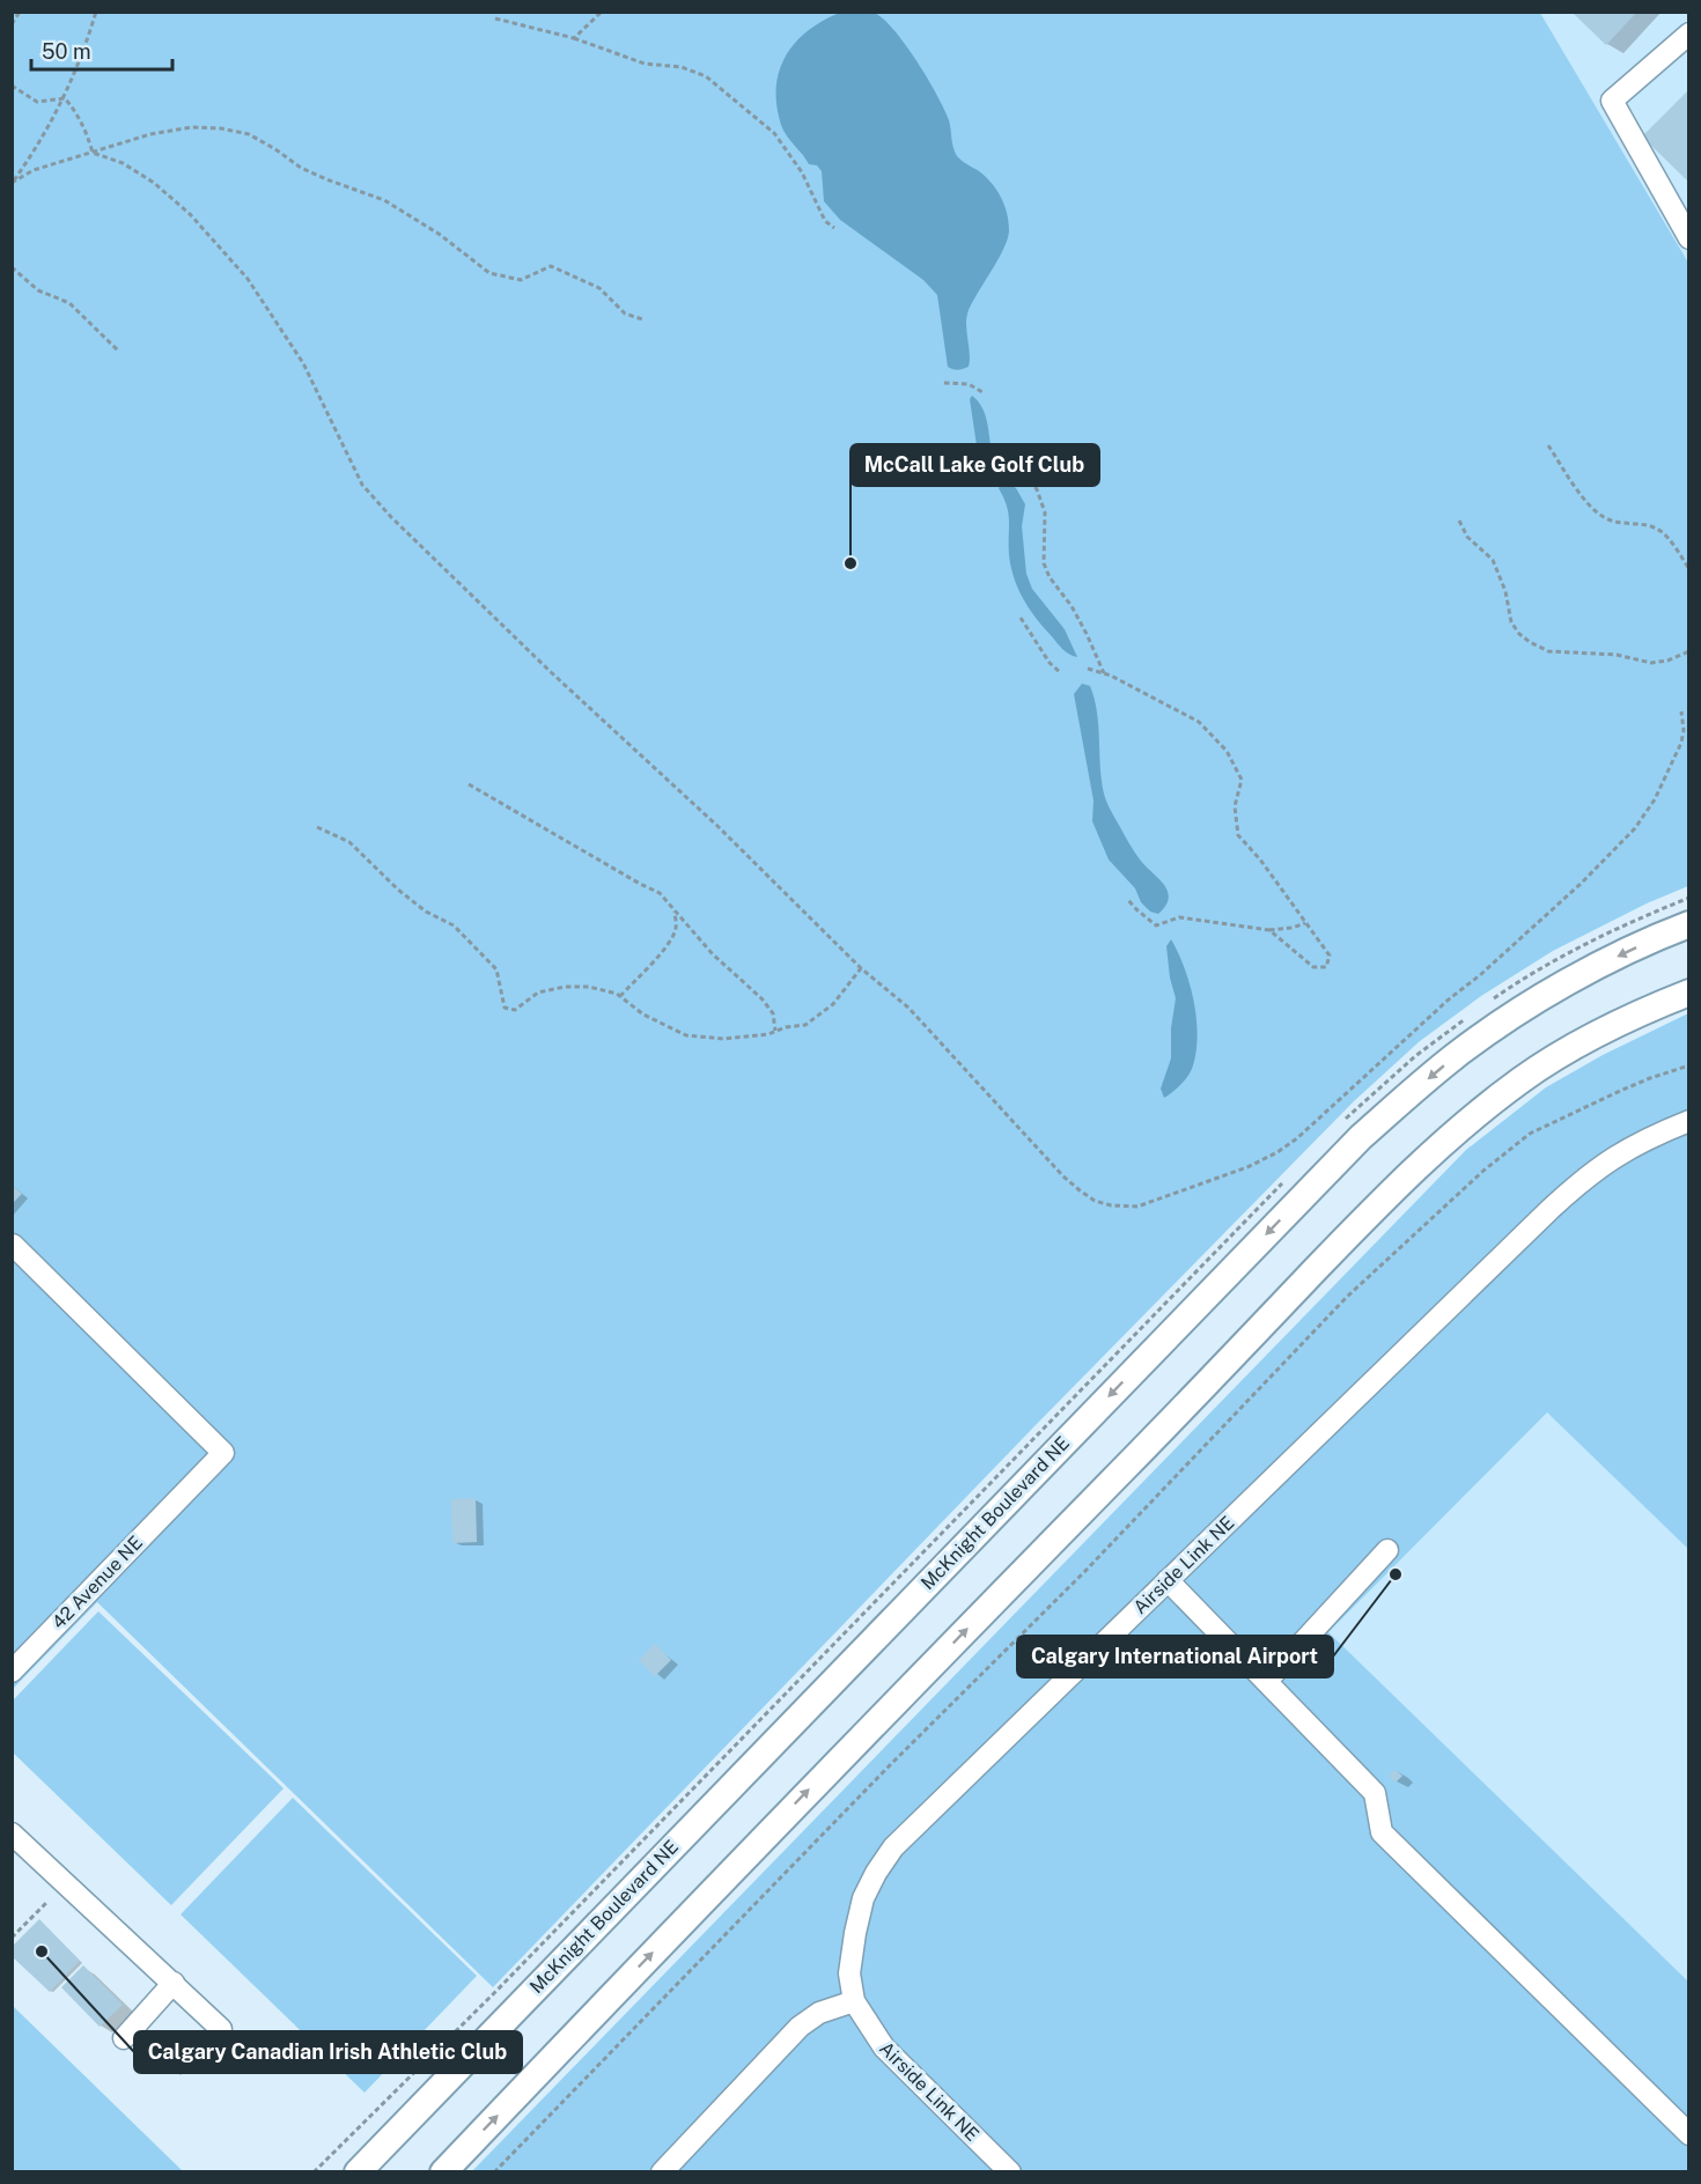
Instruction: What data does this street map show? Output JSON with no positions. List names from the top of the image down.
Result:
{
  "streets": {
    "main road": ["McKnight Boulevard NE"],
    "street": ["Airside Link NE", "42 Avenue NE"]
  },
  "places": ["McCall Lake Golf Club", "Calgary International Airport", "Calgary Canadian Irish Athletic Club"],
  "scale_bar": "50 m"
}
